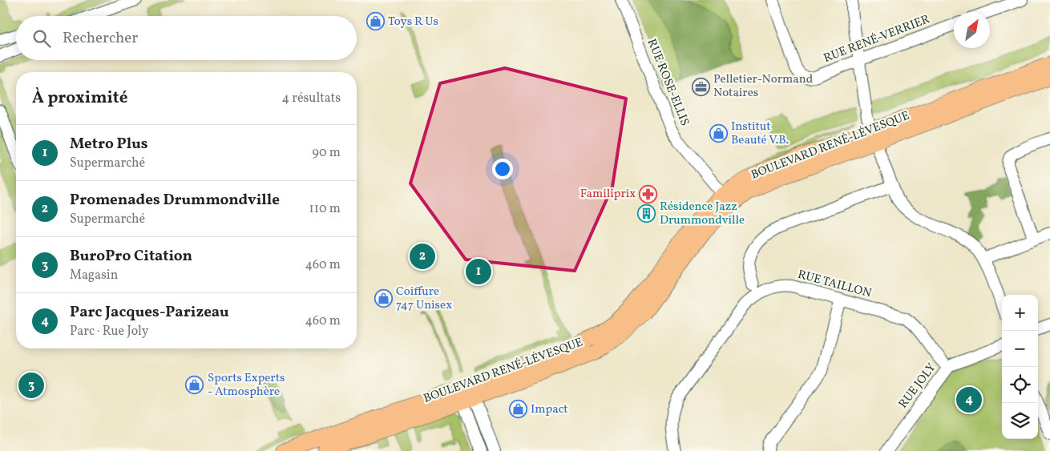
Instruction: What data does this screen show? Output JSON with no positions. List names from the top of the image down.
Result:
{
  "streets": {
    "main road": ["BOULEVARD RENÉ-LÉVESQUE"],
    "street": [
      "RUE RENÉ-VERRIER",
      "RUE ROSE-ELLIS",
      "RUE TAILLON",
      "RUE JOLY"
    ]
  },
  "crossings": [
    ["RUE ROSE-ELLIS", "BOULEVARD RENÉ-LÉVESQUE"],
    ["RUE TAILLON", "RUE JOLY"]
  ],
  "places": {
    "shop": [
      "Toys R Us",
      "Institut Beauté V.B.",
      "Coiffure 747 Unisex",
      "Sports Experts - Atmosphère",
      "Impact"
    ],
    "office": ["Pelletier-Normand Notaires"],
    "pharmacy": ["Familiprix"],
    "building": ["Résidence Jazz Drummondville"]
  },
  "north": "top right",
  "page": {
    "search": "Rechercher",
    "heading": ["À proximité", "4 résultats"],
    "list": [
      {
        "mark": "1",
        "name": "Metro Plus",
        "note": "Supermarché",
        "value": "90 m"
      },
      {
        "mark": "2",
        "name": "Promenades Drummondville",
        "note": "Supermarché",
        "value": "110 m"
      },
      {
        "mark": "3",
        "name": "BuroPro Citation",
        "note": "Magasin",
        "value": "460 m"
      },
      {
        "mark": "4",
        "name": "Parc Jacques-Parizeau",
        "note": "Parc · Rue Joly",
        "value": "460 m"
      }
    ],
    "pins": [
      "2",
      "1",
      "3",
      "4"
    ],
    "map_buttons": ["+", "−"]
  }
}
